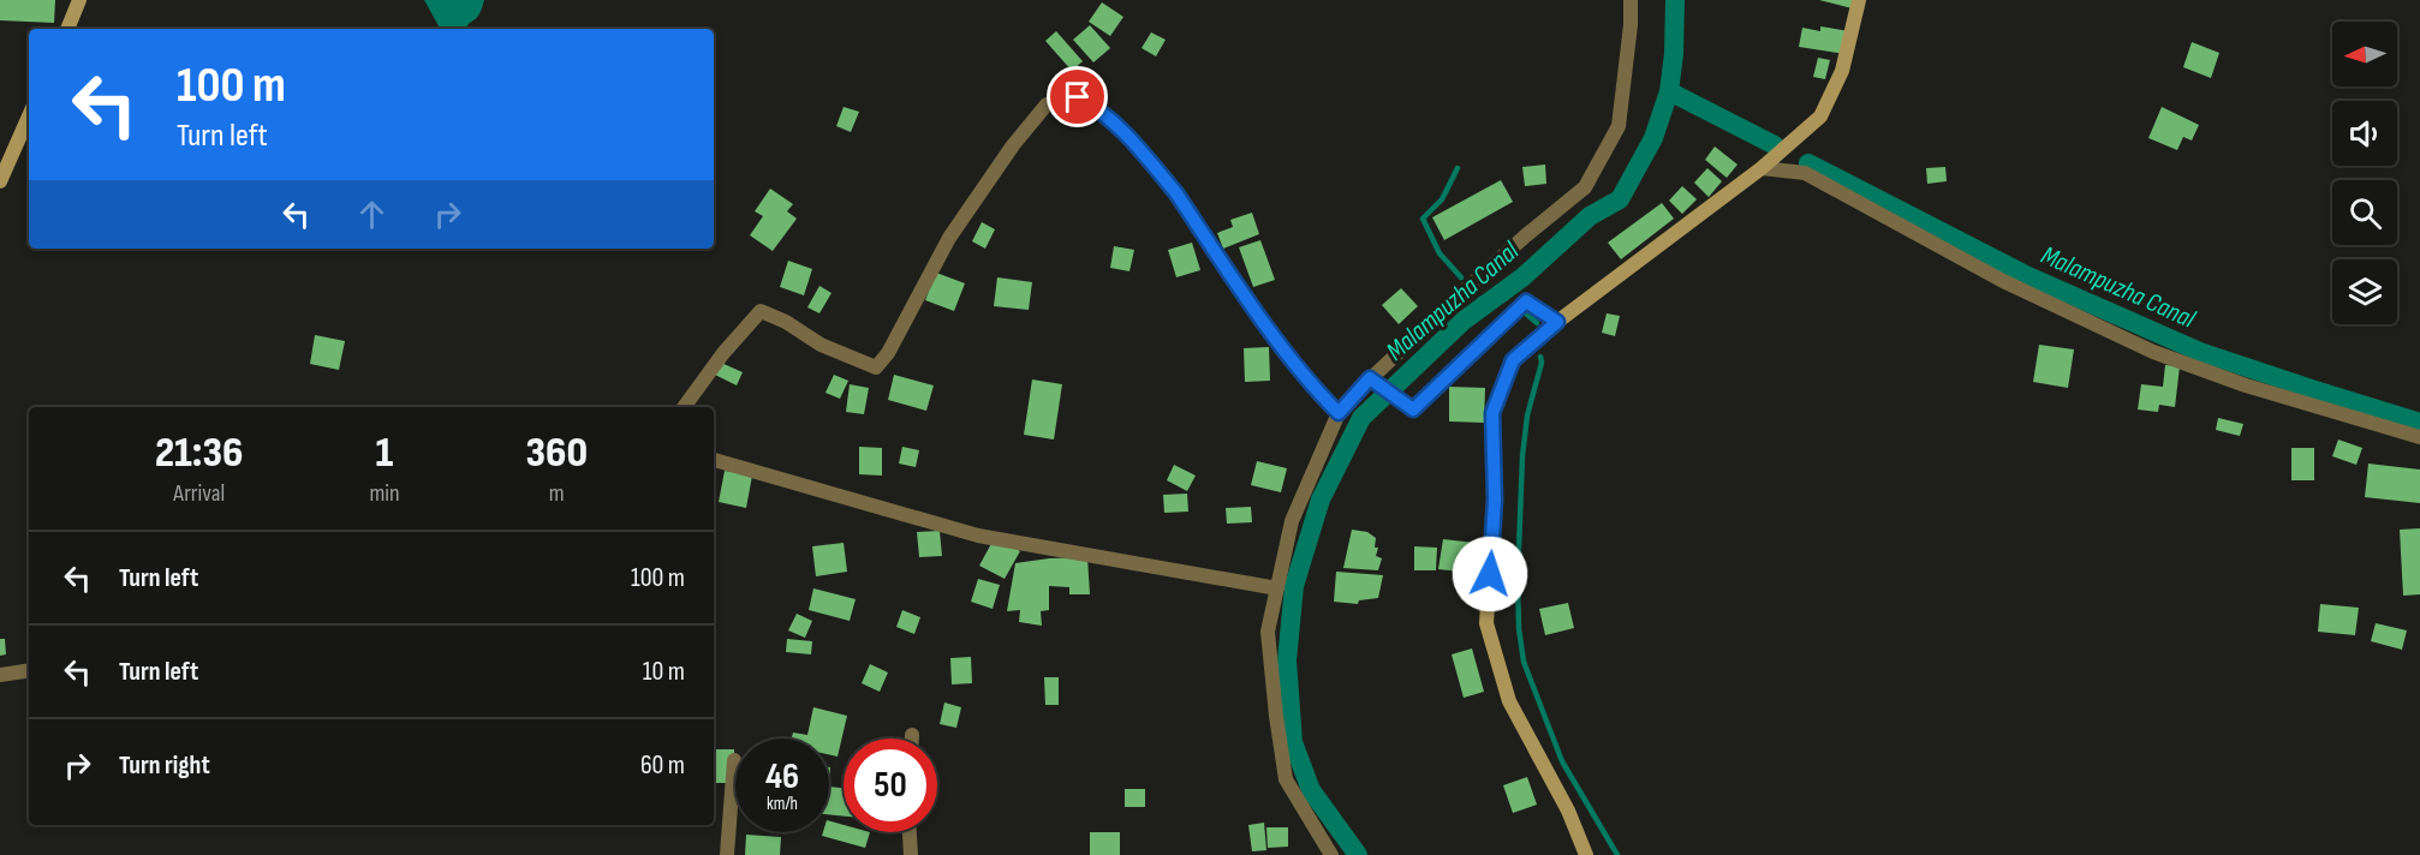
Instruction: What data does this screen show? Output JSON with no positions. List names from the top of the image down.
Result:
{
  "water": ["Malampuzha Canal"],
  "north": "left",
  "page": {
    "turn": ["100 m", "Turn left"],
    "eta": [
      "21:36",
      "Arrival",
      "1",
      "min",
      "360",
      "m"
    ],
    "list": [
      {
        "name": "Turn left",
        "value": "100 m"
      },
      {
        "name": "Turn left",
        "value": "10 m"
      },
      {
        "name": "Turn right",
        "value": "60 m"
      }
    ],
    "speed": "46 km/h",
    "limit": "50"
  }
}
